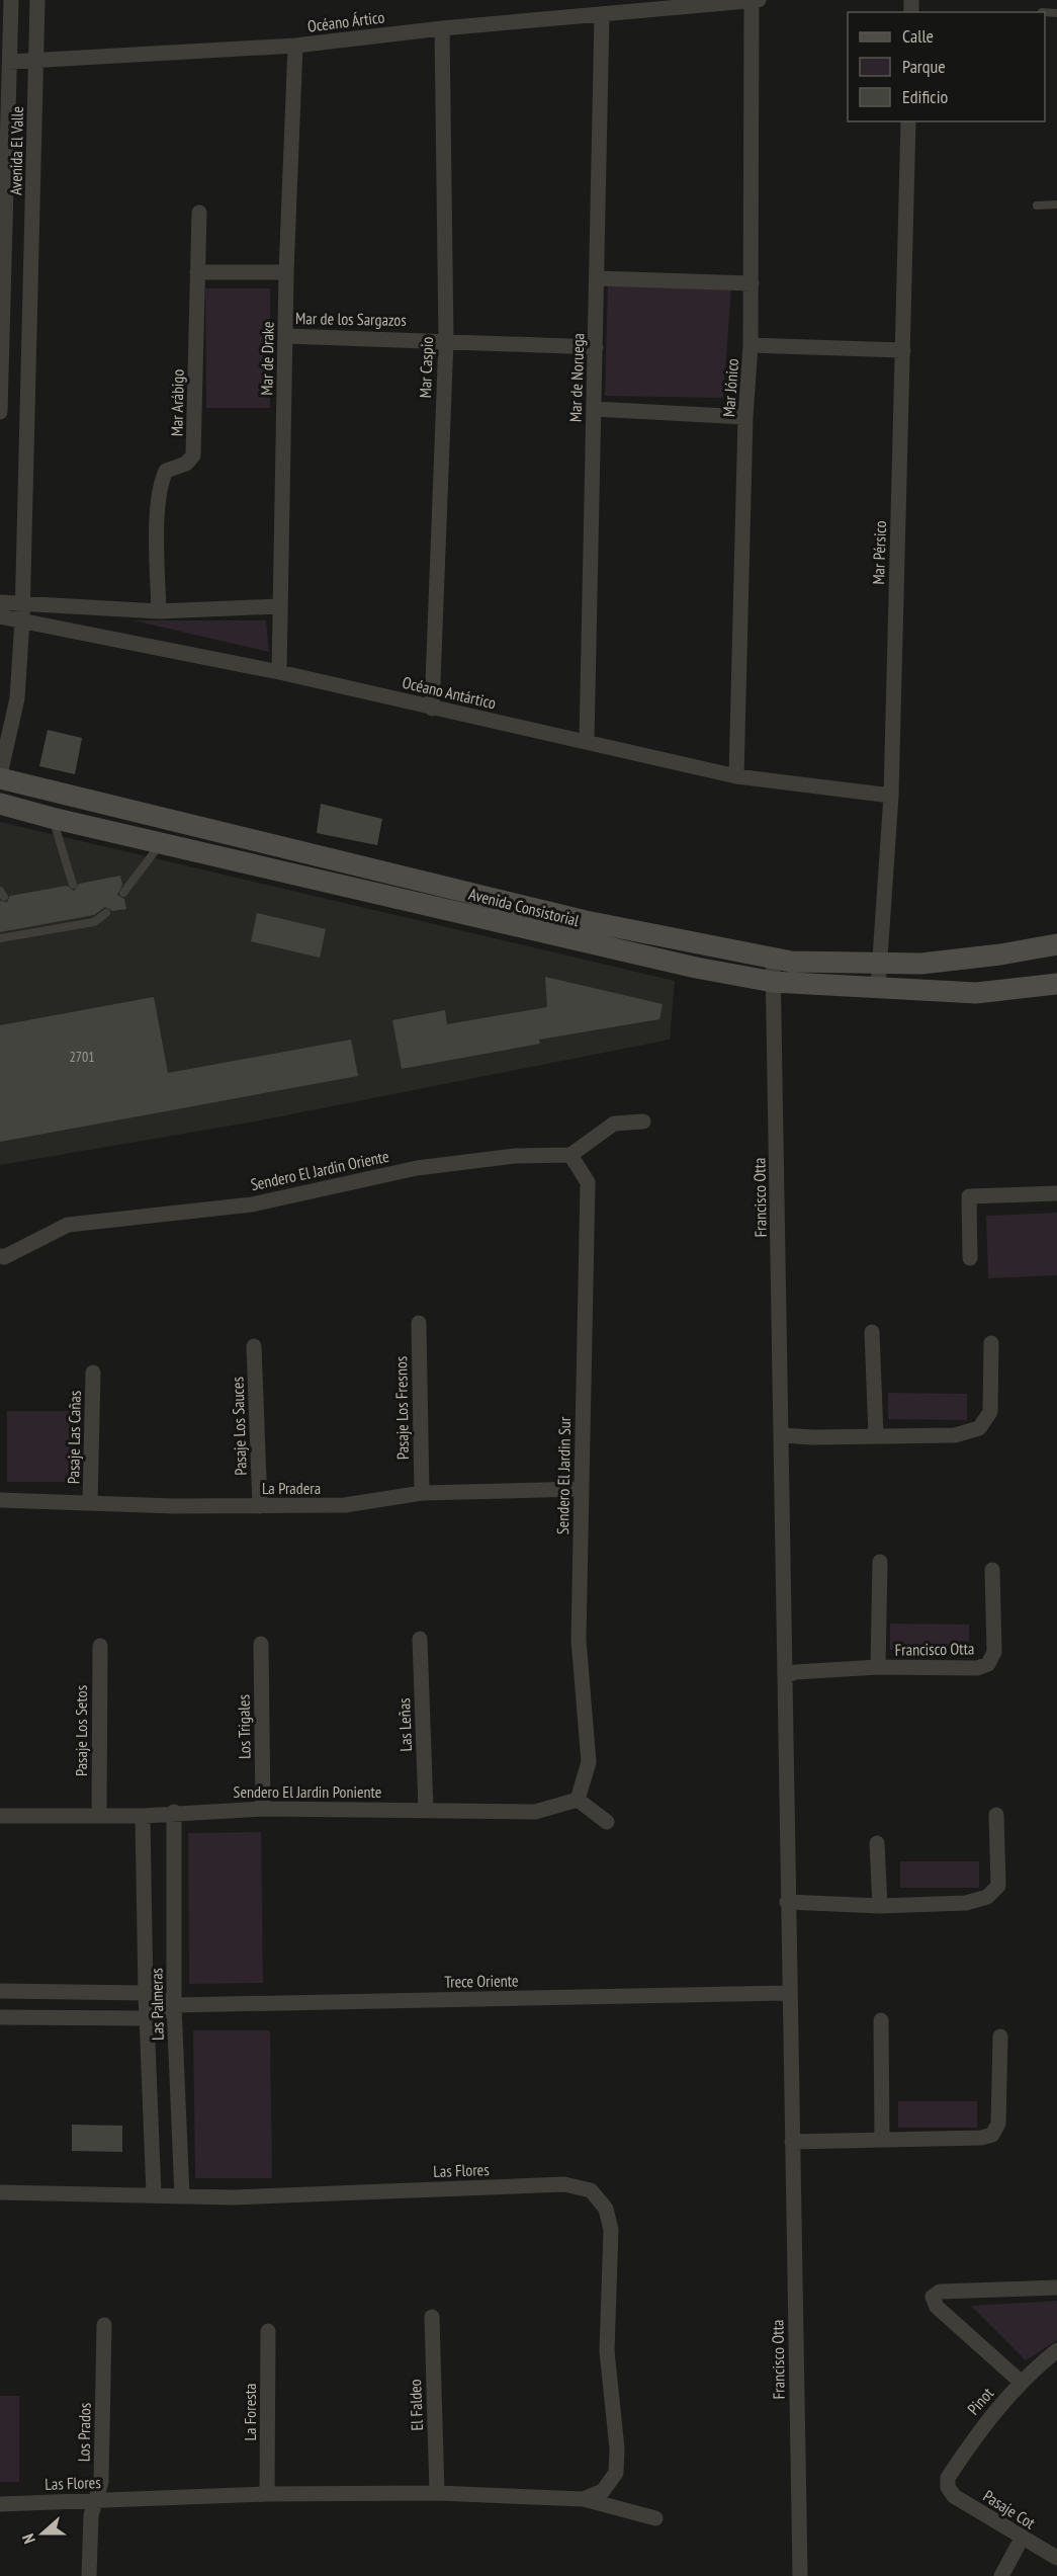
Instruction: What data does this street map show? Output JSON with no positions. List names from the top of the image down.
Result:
{
  "streets": {
    "main road": ["Avenida Consistorial"],
    "street": [
      "Océano Ártico",
      "Avenida El Valle",
      "Mar de los Sargazos",
      "Mar de Drake",
      "Mar Caspio",
      "Mar de Noruega",
      "Mar Jónico",
      "Mar Arábigo",
      "Mar Pérsico",
      "Océano Antártico",
      "Sendero El Jardin Oriente",
      "Francisco Otta",
      "Pasaje Los Fresnos",
      "Pasaje Los Sauces",
      "Pasaje Las Cañas",
      "Sendero El Jardin Sur",
      "La Pradera",
      "Las Leñas",
      "Los Trigales",
      "Pasaje Los Setos",
      "Sendero El Jardin Poniente",
      "Trece Oriente",
      "Las Palmeras",
      "Las Flores",
      "Pinot",
      "El Faldeo",
      "La Foresta",
      "Los Prados",
      "Pasaje Cot"
    ]
  },
  "crossings": [
    ["Océano Ártico", "Avenida El Valle"],
    ["Océano Ártico", "Mar de Drake"],
    ["Océano Ártico", "Mar Caspio"],
    ["Océano Ártico", "Mar de Noruega"],
    ["Océano Ártico", "Mar Jónico"],
    ["Avenida El Valle", "Océano Antártico"],
    ["Avenida El Valle", "Avenida Consistorial"],
    ["Mar de los Sargazos", "Mar de Drake"],
    ["Mar de los Sargazos", "Mar Caspio"],
    ["Mar de los Sargazos", "Mar de Noruega"],
    ["Mar de Drake", "Océano Antártico"],
    ["Mar Caspio", "Océano Antártico"],
    ["Mar de Noruega", "Océano Antártico"],
    ["Mar Jónico", "Océano Antártico"],
    ["Mar Arábigo", "Océano Antártico"],
    ["Mar Pérsico", "Océano Antártico"],
    ["Mar Pérsico", "Avenida Consistorial"],
    ["Avenida Consistorial", "Francisco Otta"],
    ["Sendero El Jardin Oriente", "Sendero El Jardin Sur"],
    ["Francisco Otta", "Trece Oriente"],
    ["Pasaje Los Fresnos", "La Pradera"],
    ["Pasaje Los Sauces", "La Pradera"],
    ["Pasaje Las Cañas", "La Pradera"],
    ["Sendero El Jardin Sur", "La Pradera"],
    ["Sendero El Jardin Sur", "Sendero El Jardin Poniente"],
    ["Las Leñas", "Sendero El Jardin Poniente"],
    ["Los Trigales", "Sendero El Jardin Poniente"],
    ["Pasaje Los Setos", "Sendero El Jardin Poniente"],
    ["Sendero El Jardin Poniente", "Las Palmeras"],
    ["Trece Oriente", "Las Palmeras"],
    ["Las Palmeras", "Las Flores"],
    ["Las Flores", "El Faldeo"],
    ["Las Flores", "La Foresta"],
    ["Las Flores", "Los Prados"],
    ["Pinot", "Pasaje Cot"]
  ],
  "house_numbers": ["2701"],
  "legend": ["Calle", "Parque", "Edificio"],
  "north": "left"
}
